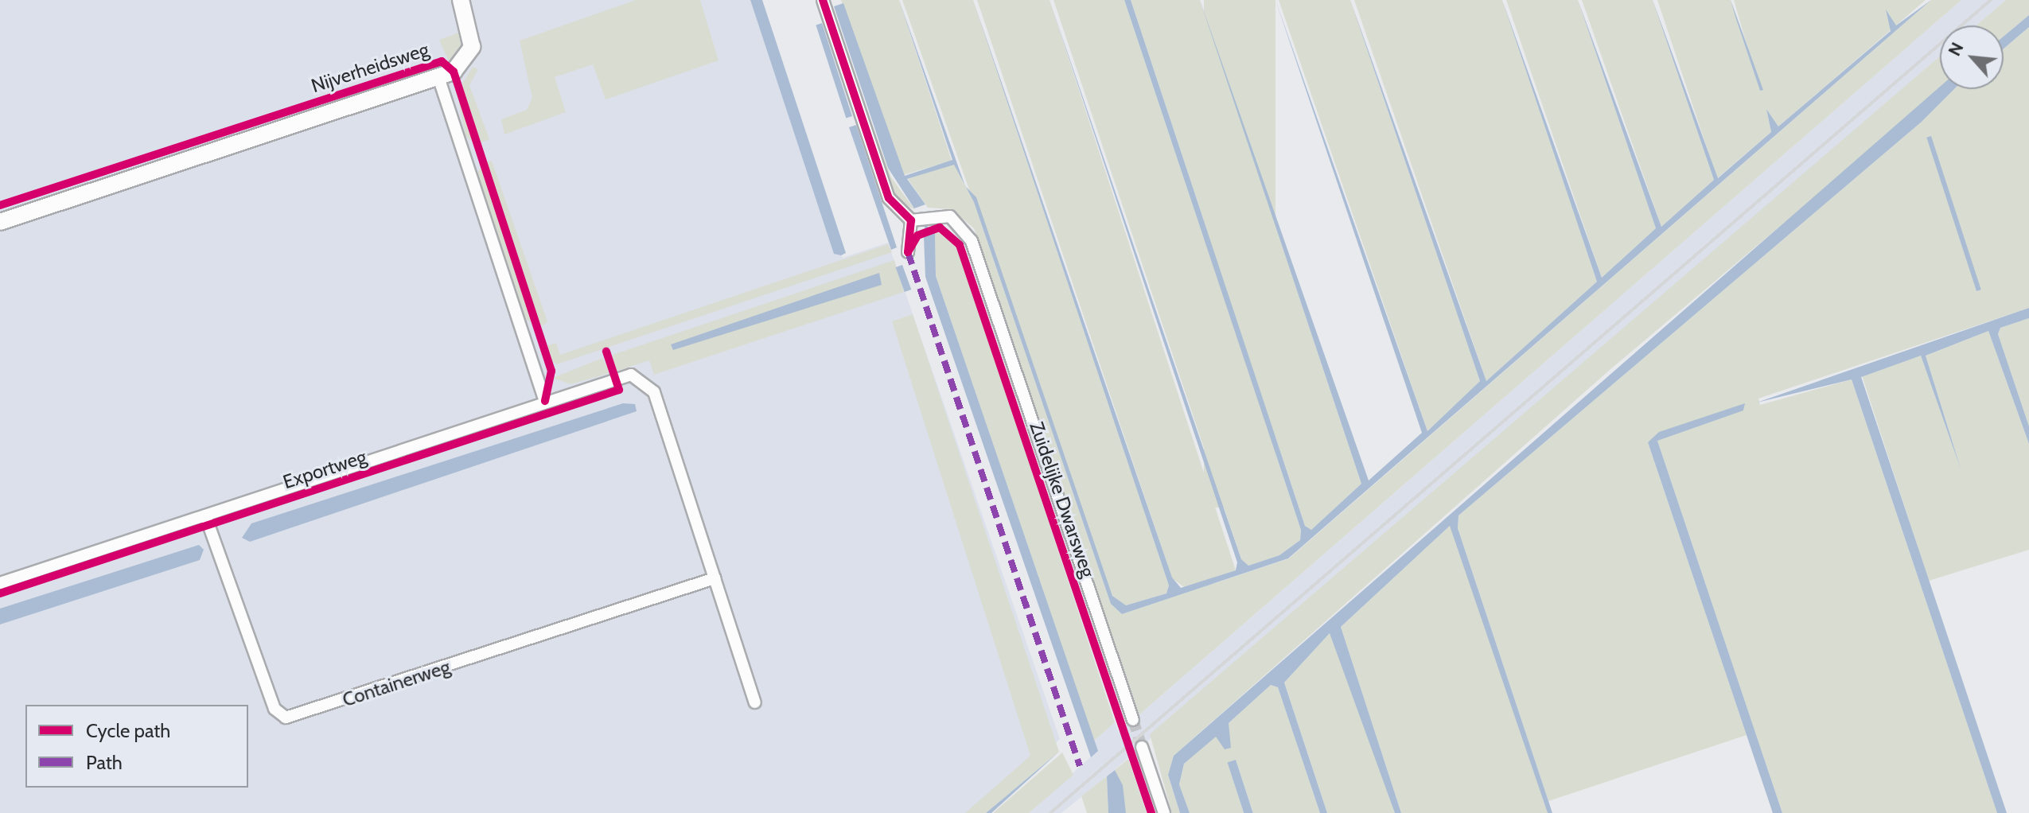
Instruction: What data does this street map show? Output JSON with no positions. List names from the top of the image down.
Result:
{
  "streets": {
    "street": [
      "Nijverheidsweg",
      "Exportweg",
      "Zuidelijke Dwarsweg",
      "Containerweg"
    ]
  },
  "crossings": [
    ["Nijverheidsweg", "Exportweg"],
    ["Exportweg", "Containerweg"]
  ],
  "legend": ["Cycle path", "Path"],
  "north": "top left"
}
